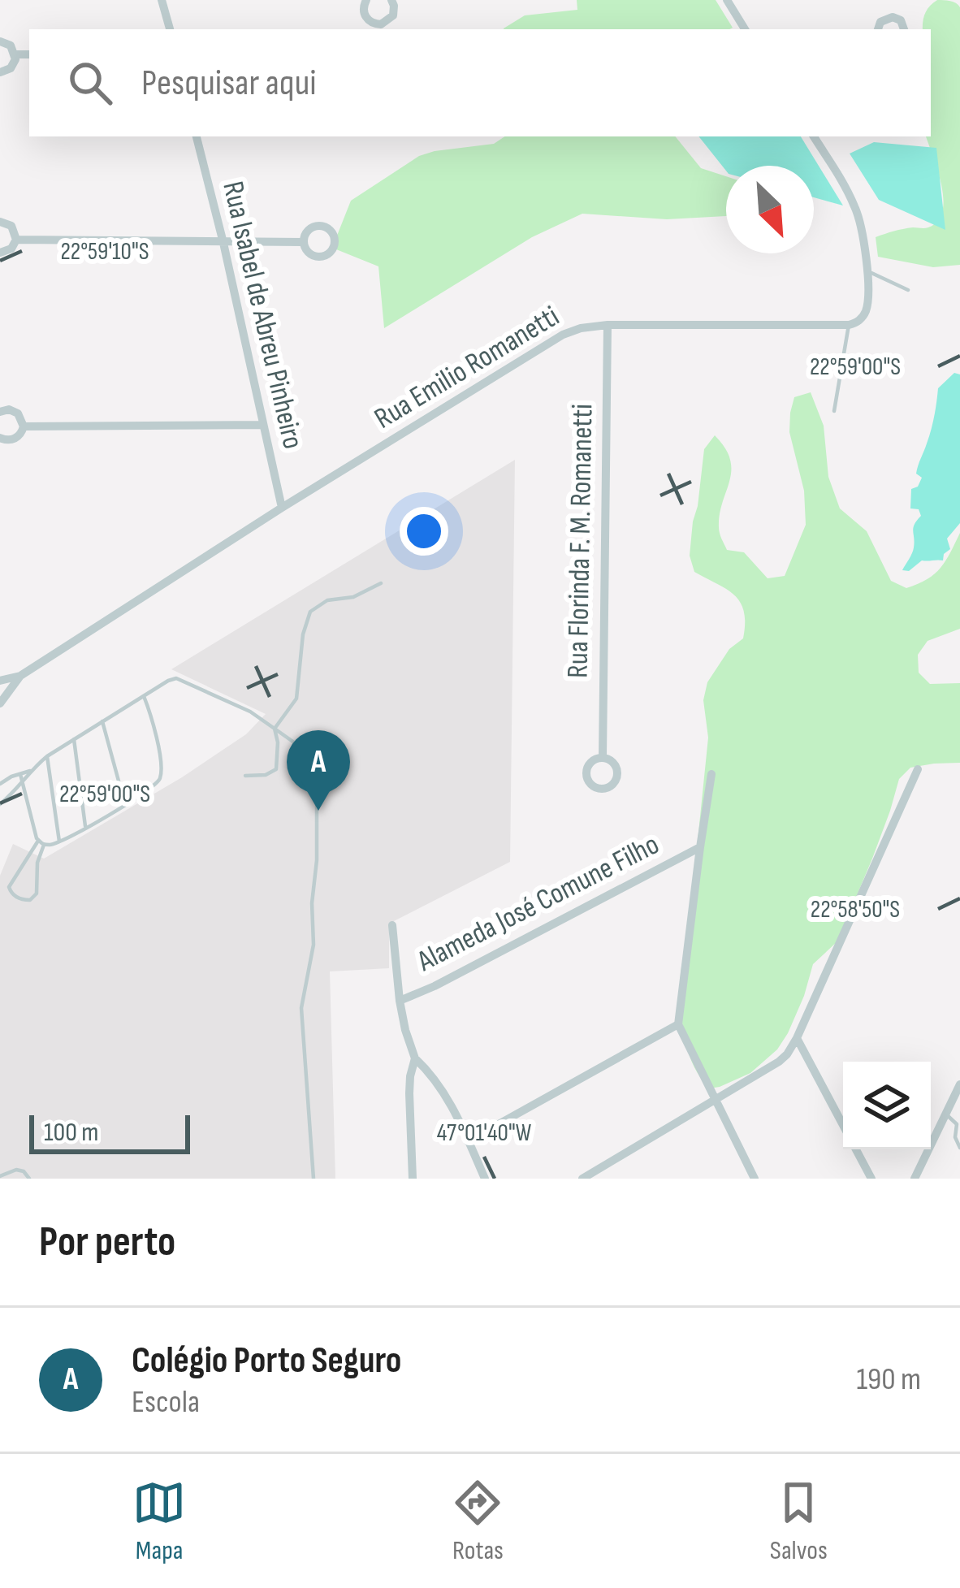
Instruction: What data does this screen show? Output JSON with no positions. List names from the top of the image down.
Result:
{
  "streets": {
    "street": [
      "Rua Isabel de Abreu Pinheiro",
      "Rua Emilio Romanetti",
      "Rua Florinda F. M. Romanetti",
      "Alameda José Comune Filho"
    ]
  },
  "crossings": [
    ["Rua Isabel de Abreu Pinheiro", "Rua Emilio Romanetti"],
    ["Rua Emilio Romanetti", "Rua Florinda F. M. Romanetti"]
  ],
  "scale_bar": "100 m",
  "north": "bottom right",
  "page": {
    "search": "Pesquisar aqui",
    "pins": "A",
    "scale": "100 m",
    "heading": "Por perto",
    "list": [
      {
        "mark": "A",
        "name": "Colégio Porto Seguro",
        "note": "Escola",
        "value": "190 m"
      }
    ],
    "nav": ["Mapa", "Rotas", "Salvos"]
  },
  "coordinates": [
    "22°59'10\"S",
    "22°59'00\"S",
    "22°58'50\"S",
    "47°01'40\"W"
  ]
}
